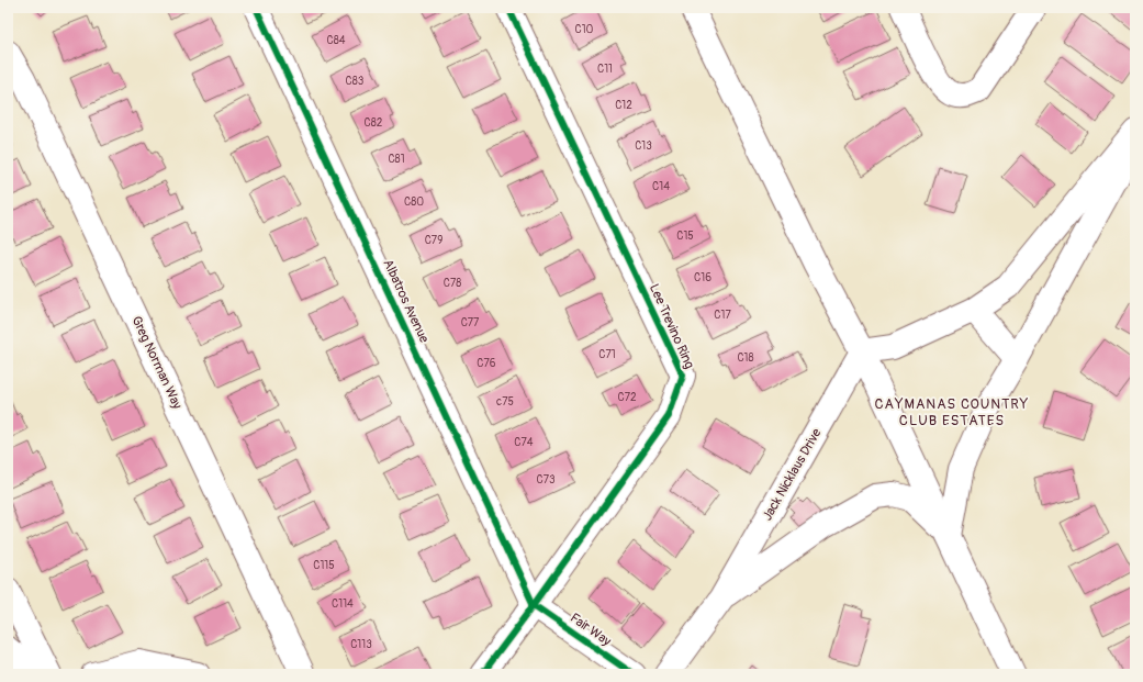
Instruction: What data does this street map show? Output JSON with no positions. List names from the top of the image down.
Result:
{
  "streets": {
    "street": [
      "Albatros Avenue",
      "Lee Trevino Ring",
      "Greg Norman Way",
      "Jack Nicklaus Drive",
      "Fair Way"
    ]
  },
  "crossings": [
    ["Albatros Avenue", "Lee Trevino Ring"],
    ["Albatros Avenue", "Fair Way"],
    ["Lee Trevino Ring", "Fair Way"]
  ],
  "districts": ["CAYMANAS COUNTRY CLUB ESTATES"],
  "house_numbers": [
    "C10",
    "C84",
    "C11",
    "C83",
    "C12",
    "C82",
    "C13",
    "C81",
    "C14",
    "C80",
    "C15",
    "C79",
    "C16",
    "C78",
    "C17",
    "C77",
    "C71",
    "C18",
    "C76",
    "C72",
    "c75",
    "C74",
    "C73",
    "C115",
    "C114",
    "C113"
  ]
}
